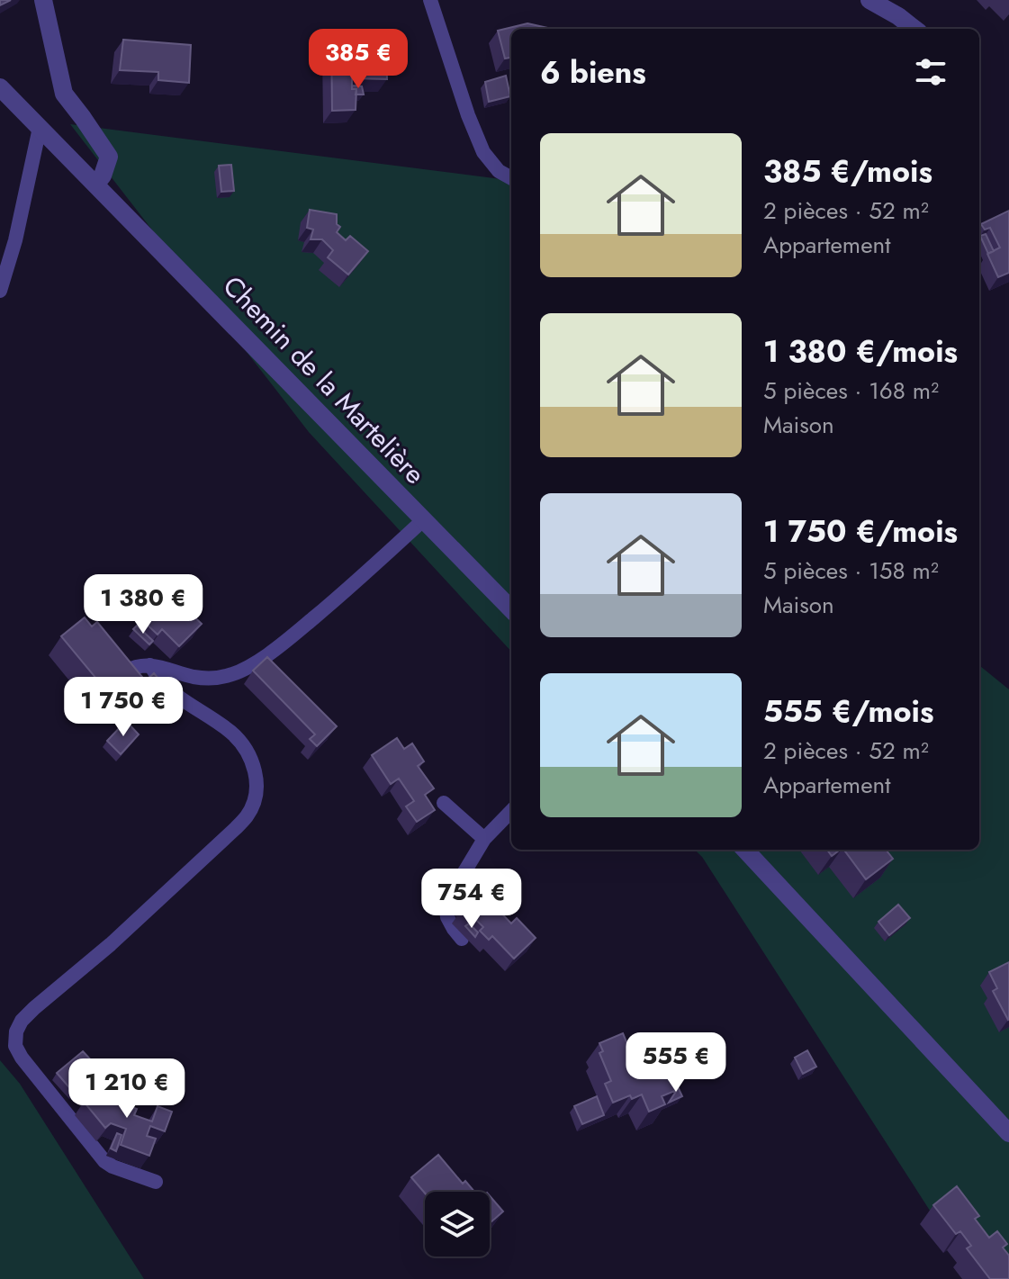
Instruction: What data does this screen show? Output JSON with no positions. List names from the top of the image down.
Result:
{
  "streets": {
    "street": ["Chemin de la Martelière"]
  },
  "page": {
    "price": [
      "385 €",
      "1 380 €",
      "1 750 €",
      "754 €",
      "555 €",
      "1 210 €"
    ],
    "heading": "6 biens",
    "list": [
      {
        "name": "385 €/mois",
        "note": "2 pièces · 52 m² · Appartement"
      },
      {
        "name": "1 380 €/mois",
        "note": "5 pièces · 168 m² · Maison"
      },
      {
        "name": "1 750 €/mois",
        "note": "5 pièces · 158 m² · Maison"
      },
      {
        "name": "555 €/mois",
        "note": "2 pièces · 52 m² · Appartement"
      }
    ]
  }
}
